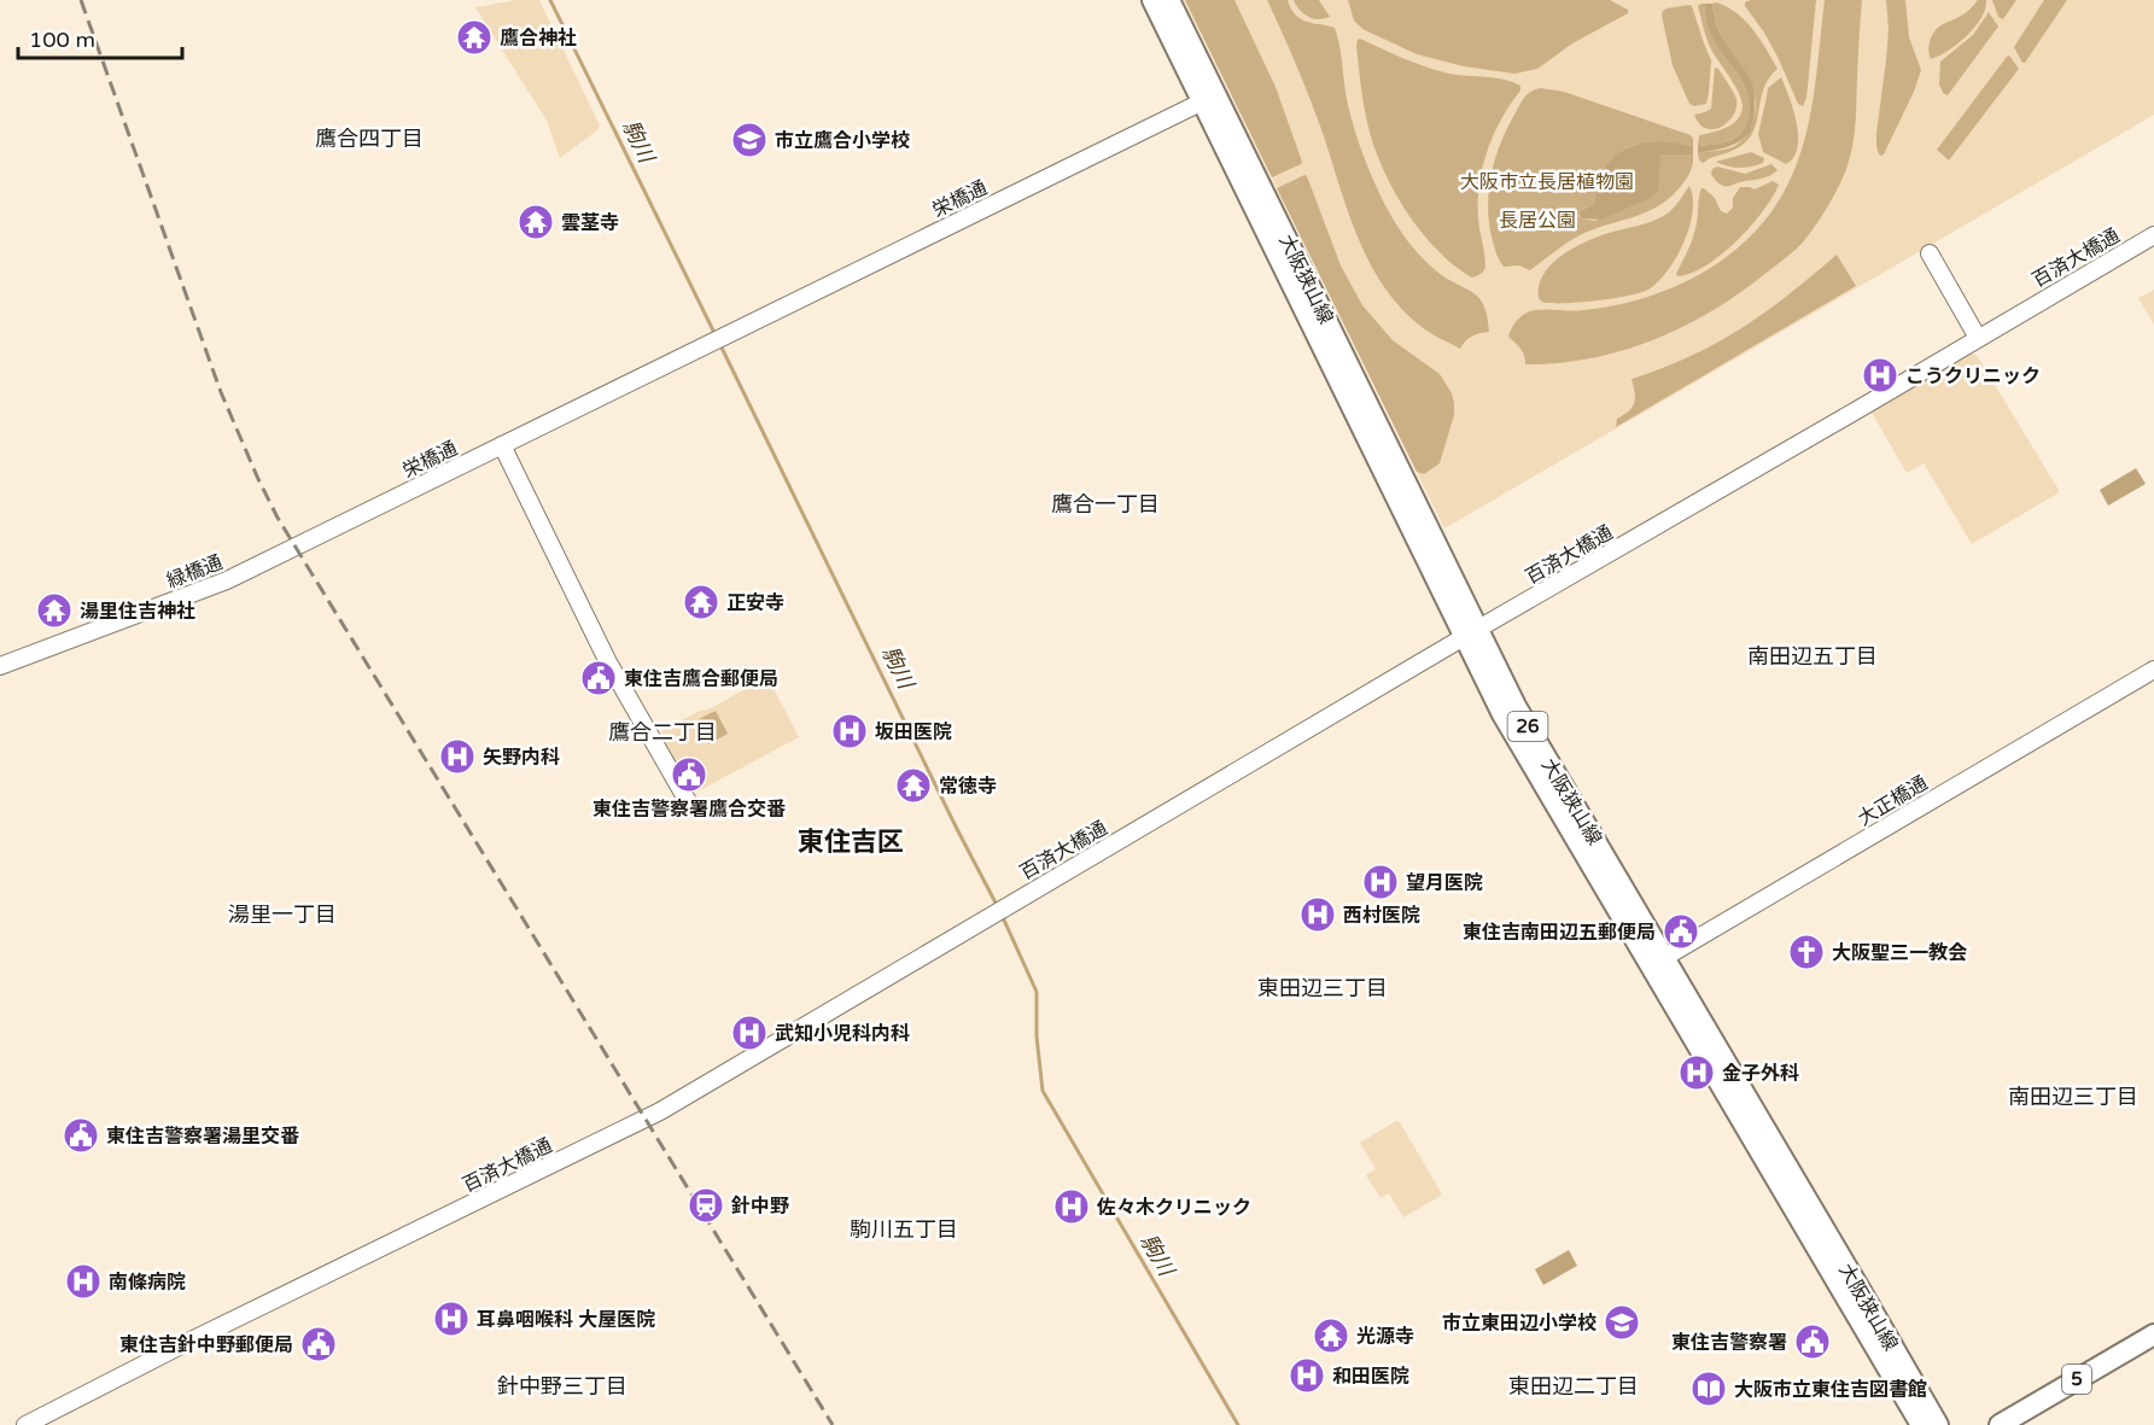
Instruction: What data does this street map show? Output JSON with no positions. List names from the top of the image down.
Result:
{
  "streets": {
    "main road": ["大阪狭山線", "26", "5"],
    "street": [
      "栄橋通",
      "百済大橋通",
      "緑橋通",
      "大正橋通"
    ]
  },
  "crossings": [
    ["栄橋通", "大阪狭山線"],
    ["栄橋通", "緑橋通"],
    ["百済大橋通", "大阪狭山線"],
    ["大阪狭山線", "大正橋通"]
  ],
  "districts": [
    "鷹合四丁目",
    "鷹合一丁目",
    "南田辺五丁目",
    "鷹合二丁目",
    "東住吉区",
    "湯里一丁目",
    "東田辺三丁目",
    "南田辺三丁目",
    "駒川五丁目",
    "針中野三丁目",
    "東田辺二丁目"
  ],
  "water": ["駒川"],
  "parks": ["大阪市立長居植物園", "長居公園"],
  "places": {
    "temple": [
      "鷹合神社",
      "雲茎寺",
      "正安寺",
      "湯里住吉神社",
      "常徳寺",
      "光源寺"
    ],
    "school or university": ["市立鷹合小学校", "市立東田辺小学校"],
    "hospital": [
      "こうクリニック",
      "坂田医院",
      "矢野内科",
      "望月医院",
      "西村医院",
      "武知小児科内科",
      "金子外科",
      "佐々木クリニック",
      "南條病院",
      "耳鼻咽喉科 大屋医院",
      "和田医院"
    ],
    "public building": [
      "東住吉鷹合郵便局",
      "東住吉警察署鷹合交番",
      "東住吉南田辺五郵便局",
      "東住吉警察署湯里交番",
      "東住吉警察署",
      "東住吉針中野郵便局"
    ],
    "church": ["大阪聖三一教会"],
    "station": ["針中野"],
    "library": ["大阪市立東住吉図書館"]
  },
  "scale_bar": "100 m"
}
